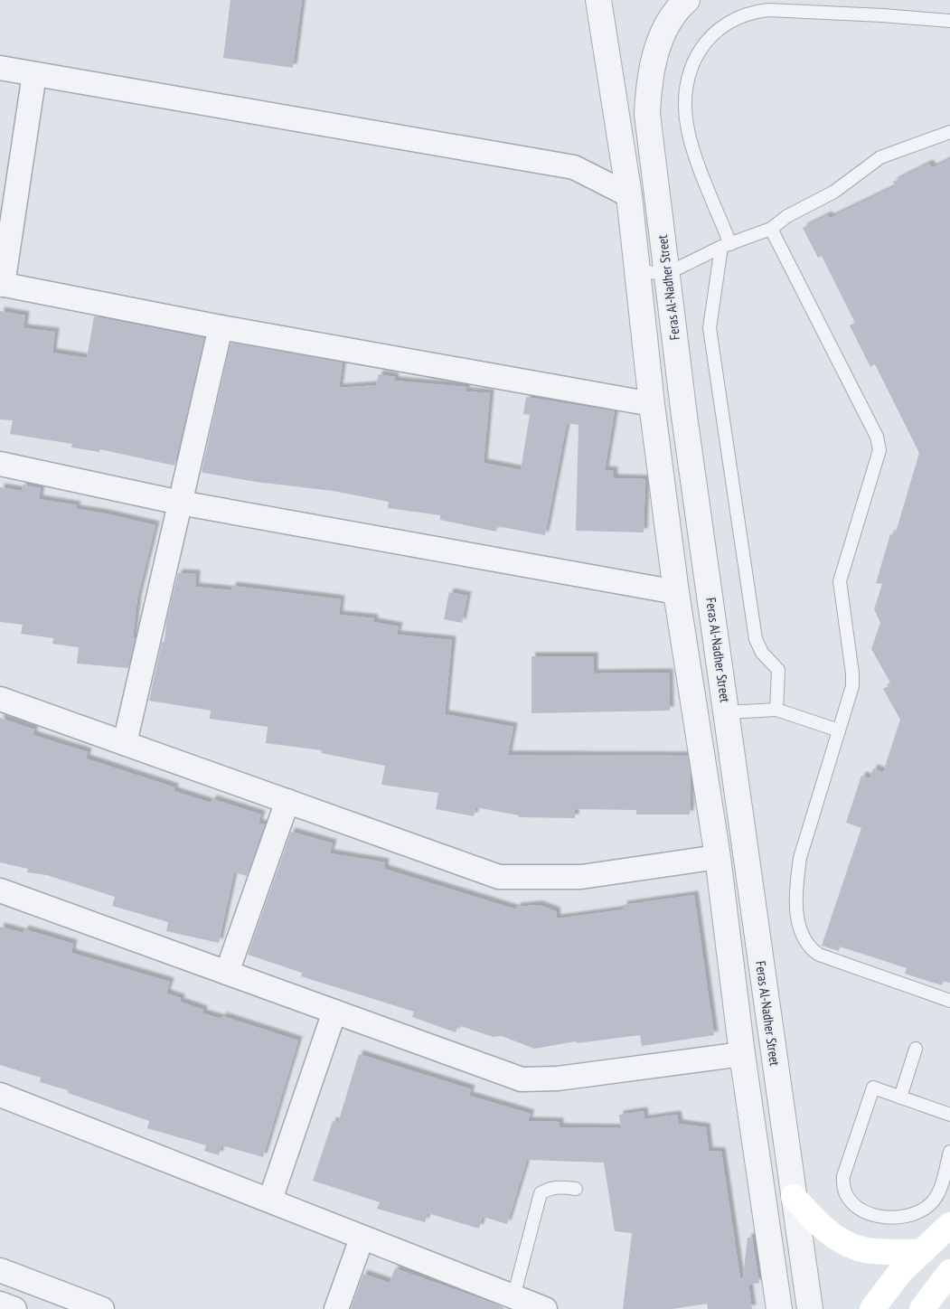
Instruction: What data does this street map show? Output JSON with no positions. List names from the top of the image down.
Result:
{
  "streets": {
    "street": ["Feras Al-Nadher Street"]
  }
}
